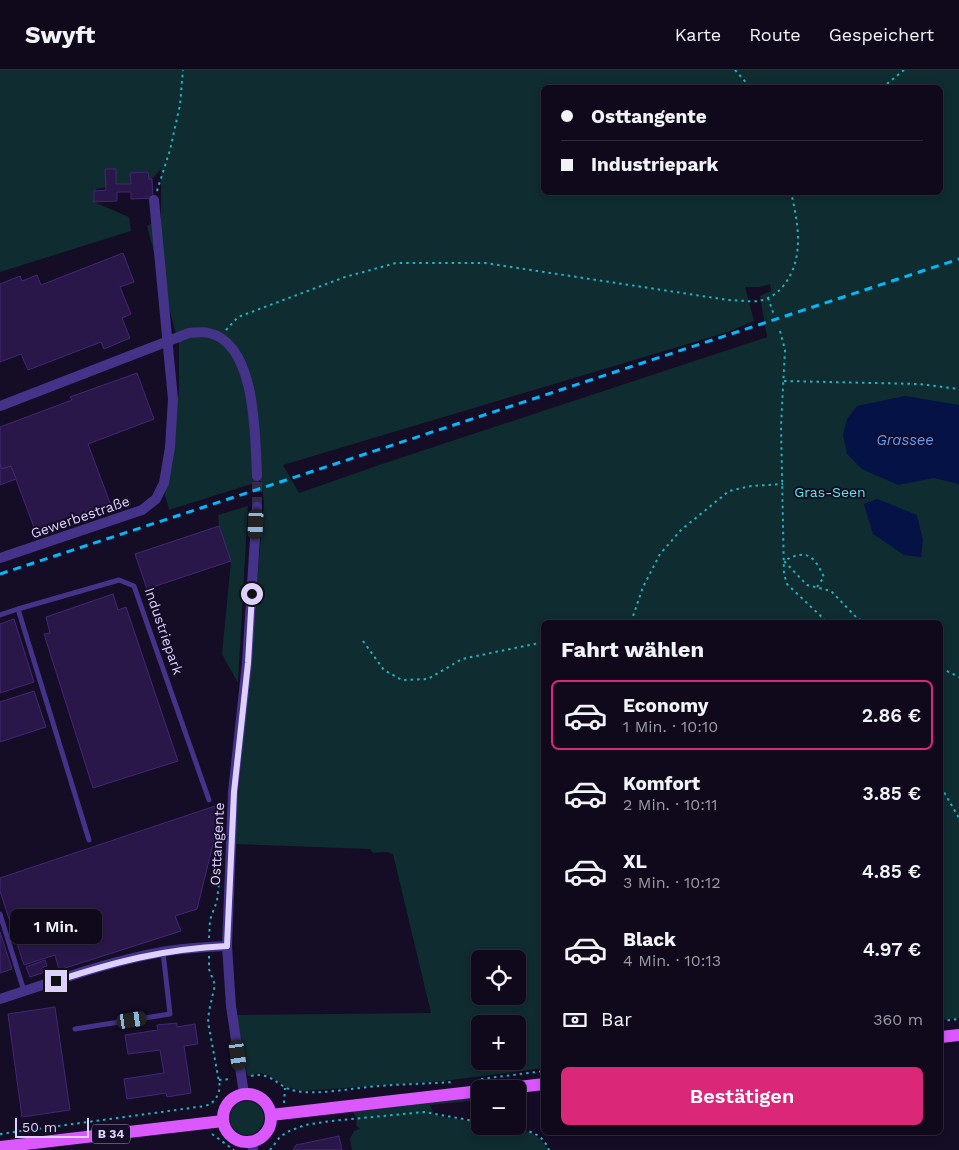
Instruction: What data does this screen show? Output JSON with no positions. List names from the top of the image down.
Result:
{
  "streets": {
    "main road": ["B 34"],
    "street": ["Gewerbestraße", "Osttangente"],
    "lane": ["Industriepark"]
  },
  "crossings": [
    ["Osttangente", "B 34"]
  ],
  "water": ["Grassee"],
  "parks": ["Gras-Seen"],
  "scale_bar": "50 m",
  "page": {
    "header": "Swyft",
    "nav": ["Karte", "Route", "Gespeichert"],
    "banner": ["Osttangente", "Industriepark"],
    "heading": "Fahrt wählen",
    "list": [
      {
        "name": "Economy",
        "note": "1 Min. · 10:10",
        "value": "2.86 €"
      },
      {
        "name": "Komfort",
        "note": "2 Min. · 10:11",
        "value": "3.85 €"
      },
      {
        "name": "XL",
        "note": "3 Min. · 10:12",
        "value": "4.85 €"
      },
      {
        "name": "Black",
        "note": "4 Min. · 10:13",
        "value": "4.97 €"
      }
    ],
    "bubble": "1 Min.",
    "map_buttons": ["+", "−"],
    "pay": ["Bar", "360 m"],
    "buttons": "Bestätigen",
    "scale": "50 m"
  }
}
